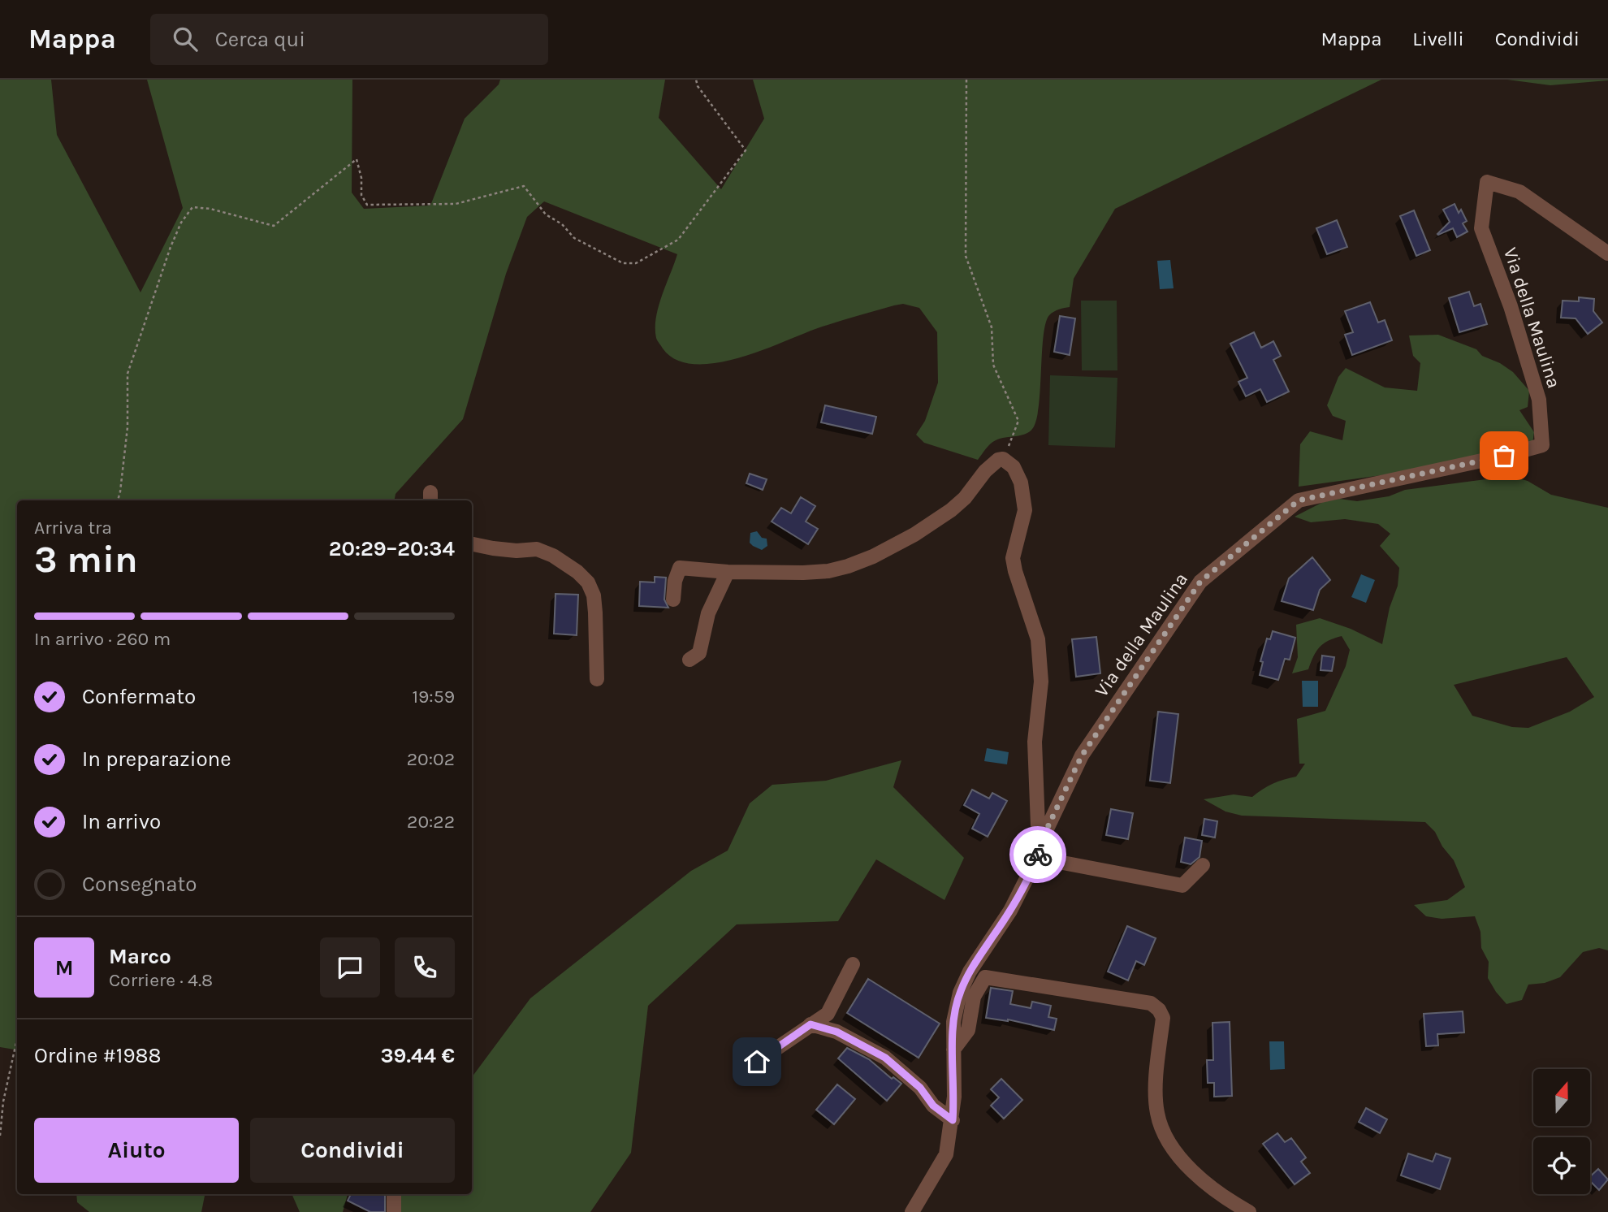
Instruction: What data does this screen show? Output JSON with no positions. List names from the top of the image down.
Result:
{
  "streets": {
    "street": ["Via della Maulina"]
  },
  "north": "top",
  "page": {
    "header": "Mappa",
    "search": "Cerca qui",
    "nav": ["Mappa", "Livelli", "Condividi"],
    "heading": ["3 min", "Arriva tra", "20:29–20:34"],
    "panel": [
      "Marco",
      "Corriere · 4.8",
      "Ordine #1988",
      "39.44 €"
    ],
    "bar": "In arrivo · 260 m",
    "list": [
      ["Confermato", "19:59"],
      ["In preparazione", "20:02"],
      ["In arrivo", "20:22"],
      "Consegnato"
    ],
    "round": "M",
    "buttons": ["Aiuto", "Condividi"]
  }
}
